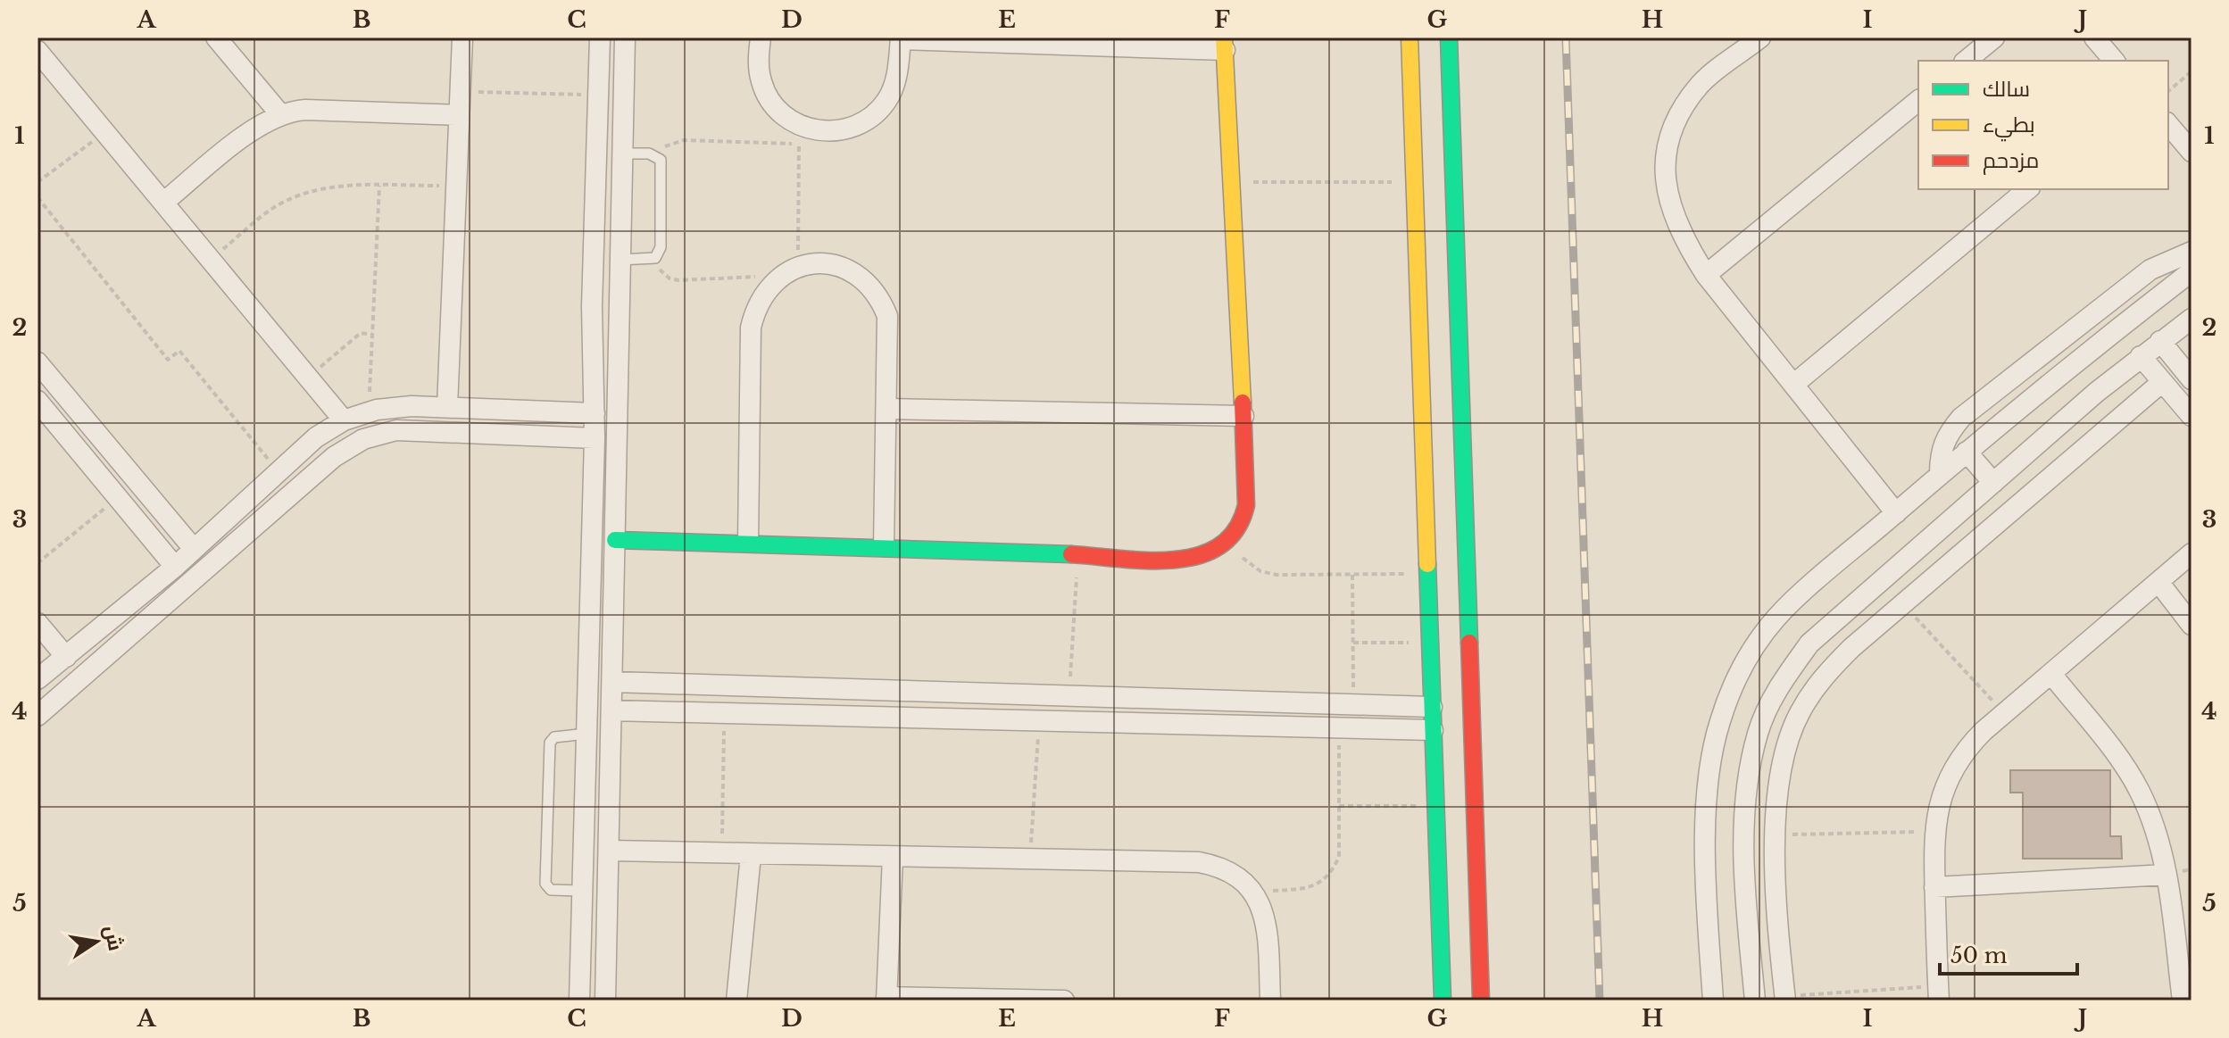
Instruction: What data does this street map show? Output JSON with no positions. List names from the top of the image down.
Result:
{
  "legend": ["سالك", "بطيء", "مزدحم"],
  "scale_bar": "50 m",
  "north": "right",
  "grid": {
    "columns": [
      "A",
      "B",
      "C",
      "D",
      "E",
      "F",
      "G",
      "H",
      "I",
      "J"
    ],
    "rows": [
      "1",
      "2",
      "3",
      "4",
      "5"
    ]
  }
}
